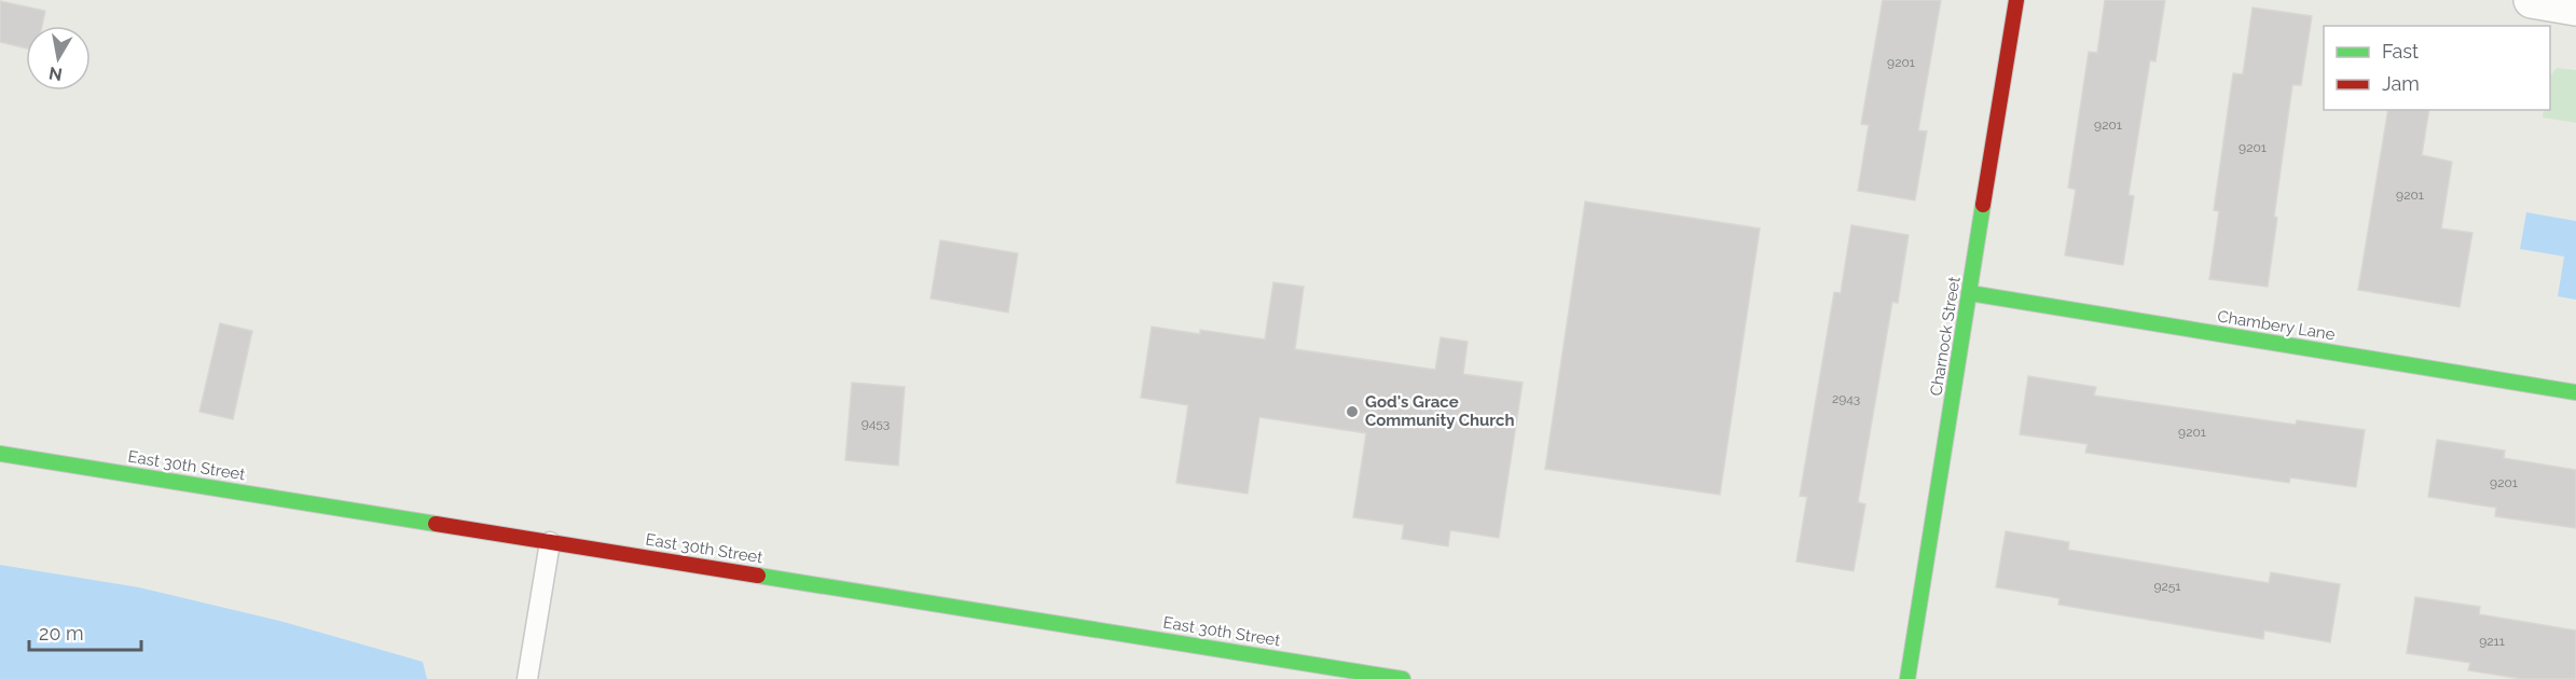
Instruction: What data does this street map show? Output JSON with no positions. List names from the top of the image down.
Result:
{
  "streets": {
    "main road": ["Chambery Lane", "Charnock Street", "East 30th Street"]
  },
  "crossings": [
    ["Chambery Lane", "Charnock Street"]
  ],
  "places": ["God's Grace Community Church"],
  "house_numbers": [
    "9201",
    "9201",
    "9201",
    "9201",
    "2943",
    "9453",
    "9201",
    "9201",
    "9251",
    "9211"
  ],
  "legend": ["Fast", "Jam"],
  "scale_bar": "20 m",
  "north": "bottom"
}
